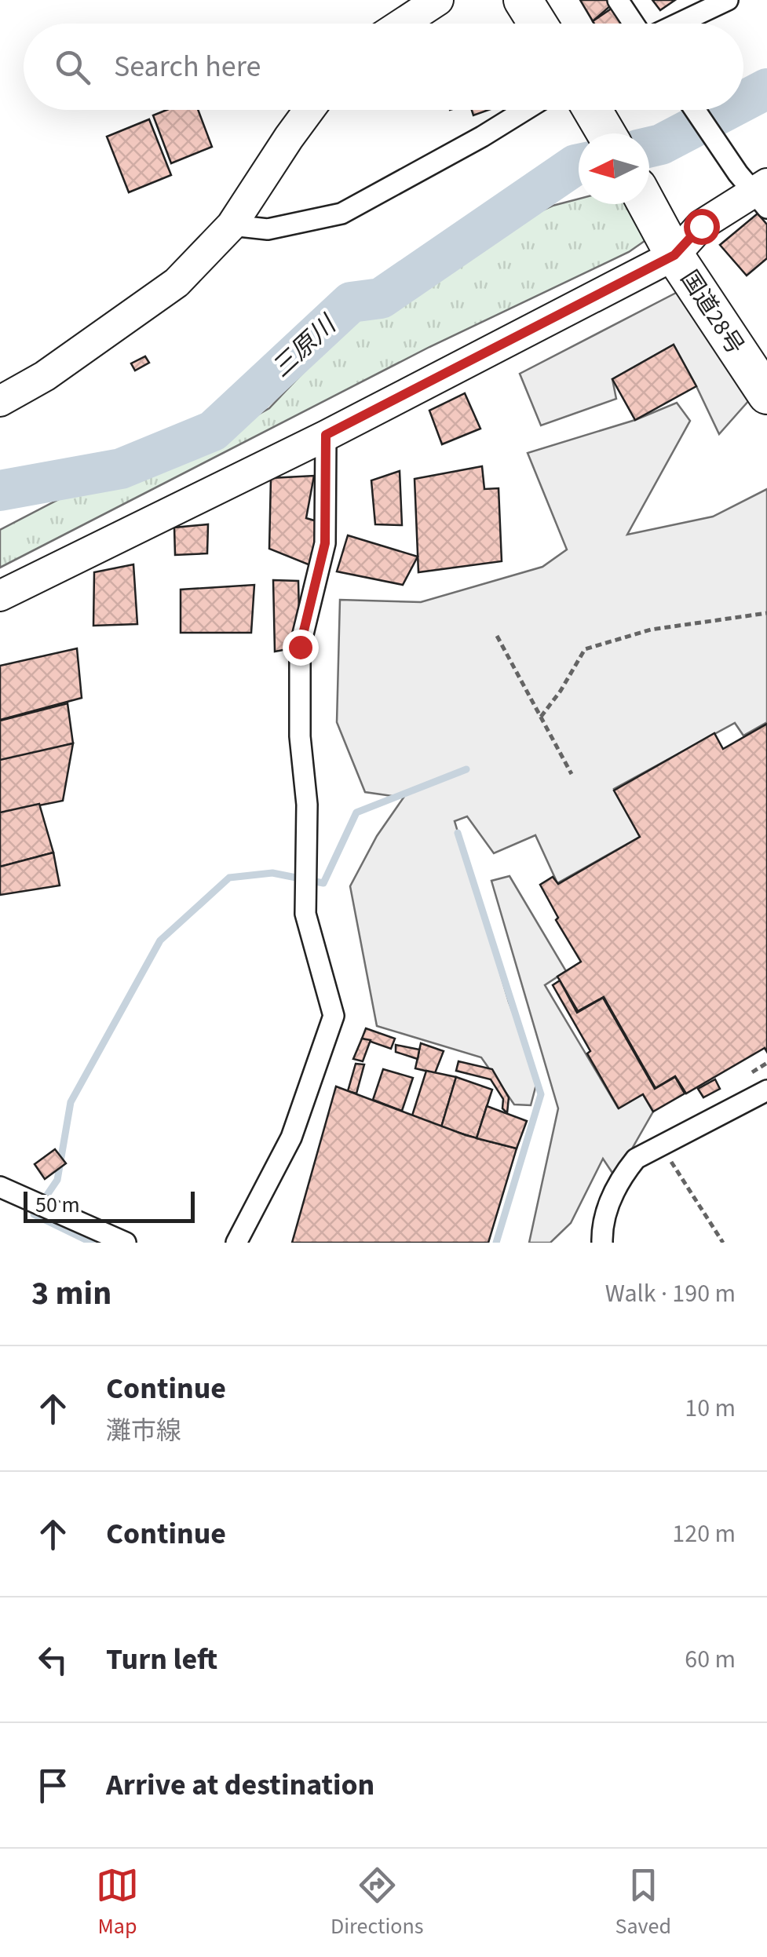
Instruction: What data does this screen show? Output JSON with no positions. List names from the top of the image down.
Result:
{
  "streets": {
    "highway": ["国道28号"]
  },
  "water": ["三原川"],
  "scale_bar": "50 m",
  "north": "left",
  "page": {
    "search": "Search here",
    "scale": "50 m",
    "heading": ["3 min", "Walk · 190 m"],
    "list": [
      ["Continue", "灘市線", "10 m"],
      ["Continue", "120 m"],
      ["Turn left", "60 m"],
      "Arrive at destination"
    ],
    "nav": ["Map", "Directions", "Saved"]
  }
}
